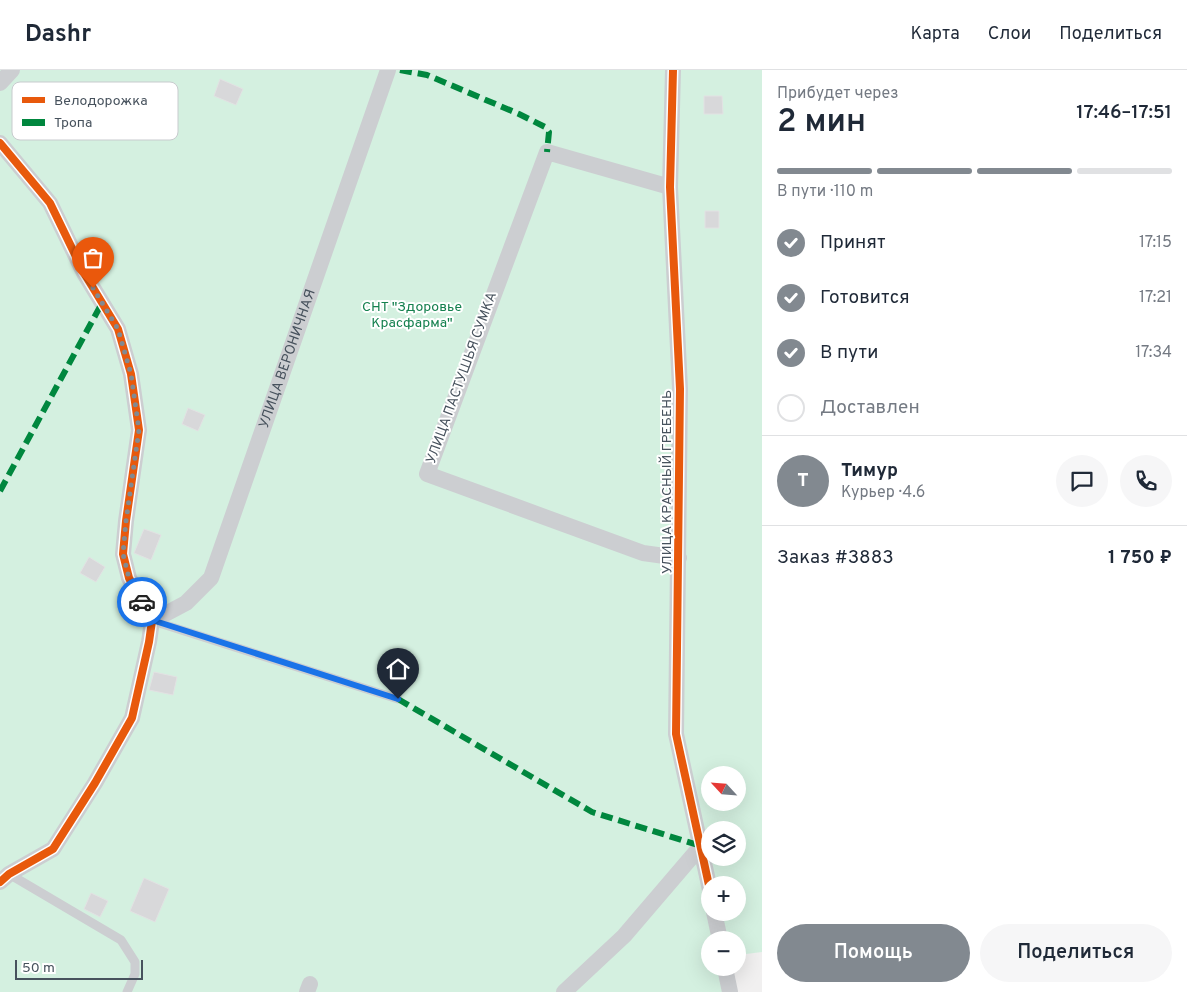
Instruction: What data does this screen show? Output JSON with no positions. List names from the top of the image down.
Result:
{
  "streets": {
    "street": ["УЛИЦА ВЕРОНИЧНАЯ", "УЛИЦА ПАСТУШЬЯ СУМКА", "УЛИЦА КРАСНЫЙ ГРЕБЕНЬ"]
  },
  "crossings": [
    ["УЛИЦА ПАСТУШЬЯ СУМКА", "УЛИЦА КРАСНЫЙ ГРЕБЕНЬ"]
  ],
  "parks": ["СНТ \"Здоровье Красфарма\""],
  "legend": ["Велодорожка", "Тропа"],
  "scale_bar": "50 m",
  "north": "top left",
  "page": {
    "header": "Dashr",
    "nav": ["Карта", "Слои", "Поделиться"],
    "heading": ["2 мин", "Прибудет через", "17:46–17:51"],
    "panel": [
      "Тимур",
      "Курьер · 4.6",
      "Заказ #3883",
      "1 750 ₽"
    ],
    "bar": "В пути · 110 m",
    "list": [
      ["Принят", "17:15"],
      ["Готовится", "17:21"],
      ["В пути", "17:34"],
      "Доставлен"
    ],
    "round": "Т",
    "map_buttons": ["+", "−"],
    "buttons": ["Помощь", "Поделиться"],
    "scale": "50 m"
  }
}
